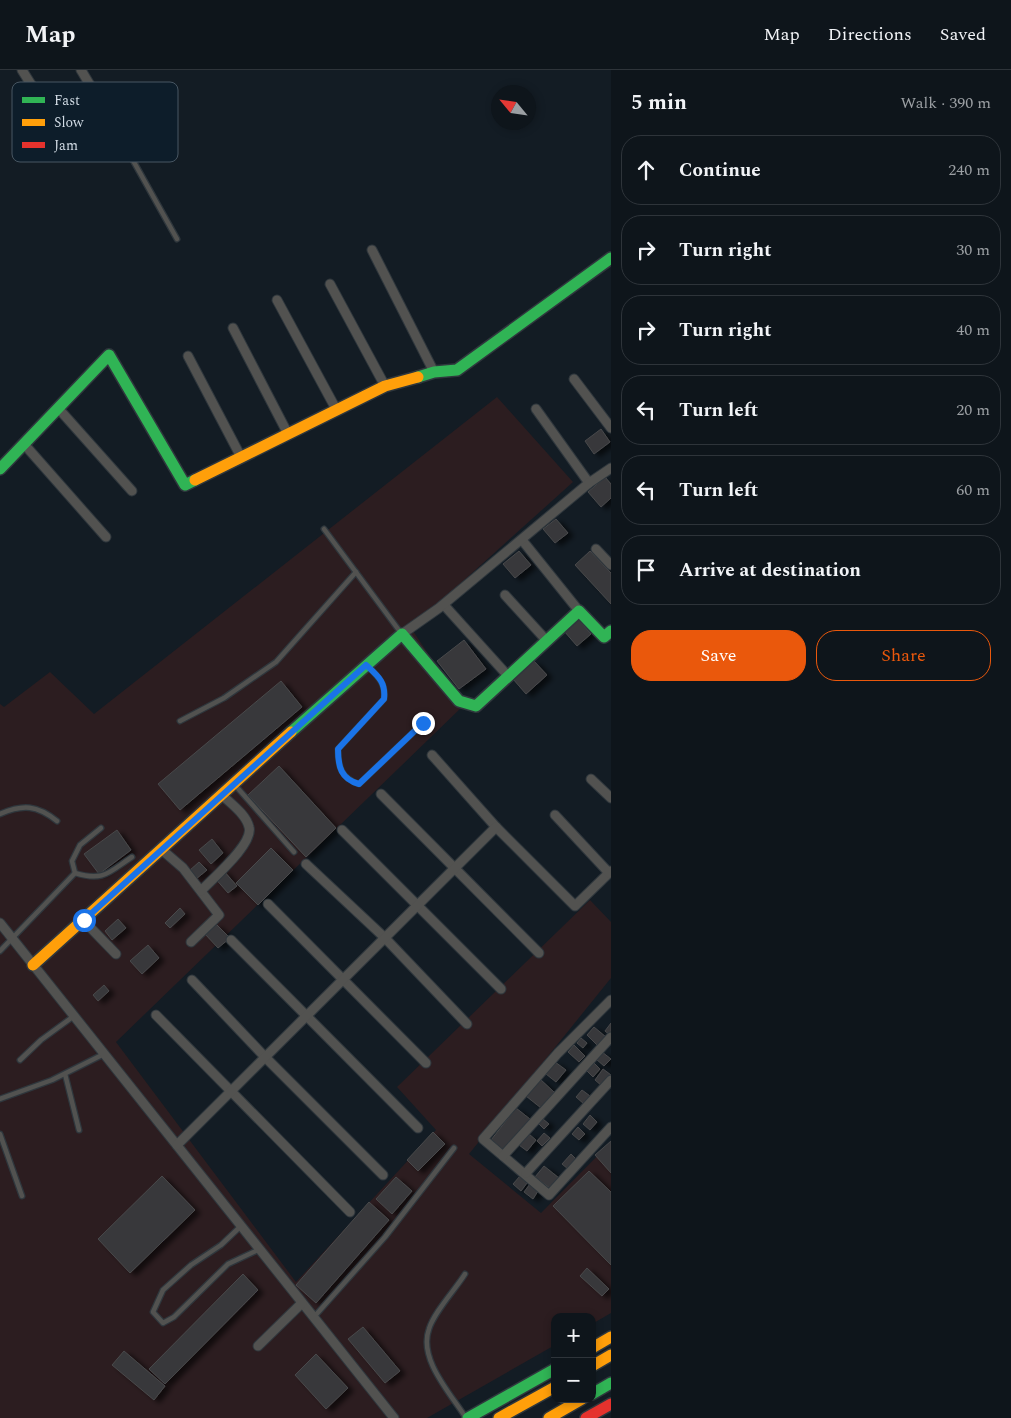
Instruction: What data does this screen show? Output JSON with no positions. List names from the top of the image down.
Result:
{
  "legend": ["Fast", "Slow", "Jam"],
  "north": "top left",
  "page": {
    "header": "Map",
    "nav": ["Map", "Directions", "Saved"],
    "heading": ["5 min", "Walk · 390 m"],
    "list": [
      ["Continue", "240 m"],
      ["Turn right", "30 m"],
      ["Turn right", "40 m"],
      ["Turn left", "20 m"],
      ["Turn left", "60 m"],
      "Arrive at destination"
    ],
    "buttons": ["Save", "Share"],
    "map_buttons": ["+", "−"]
  }
}
